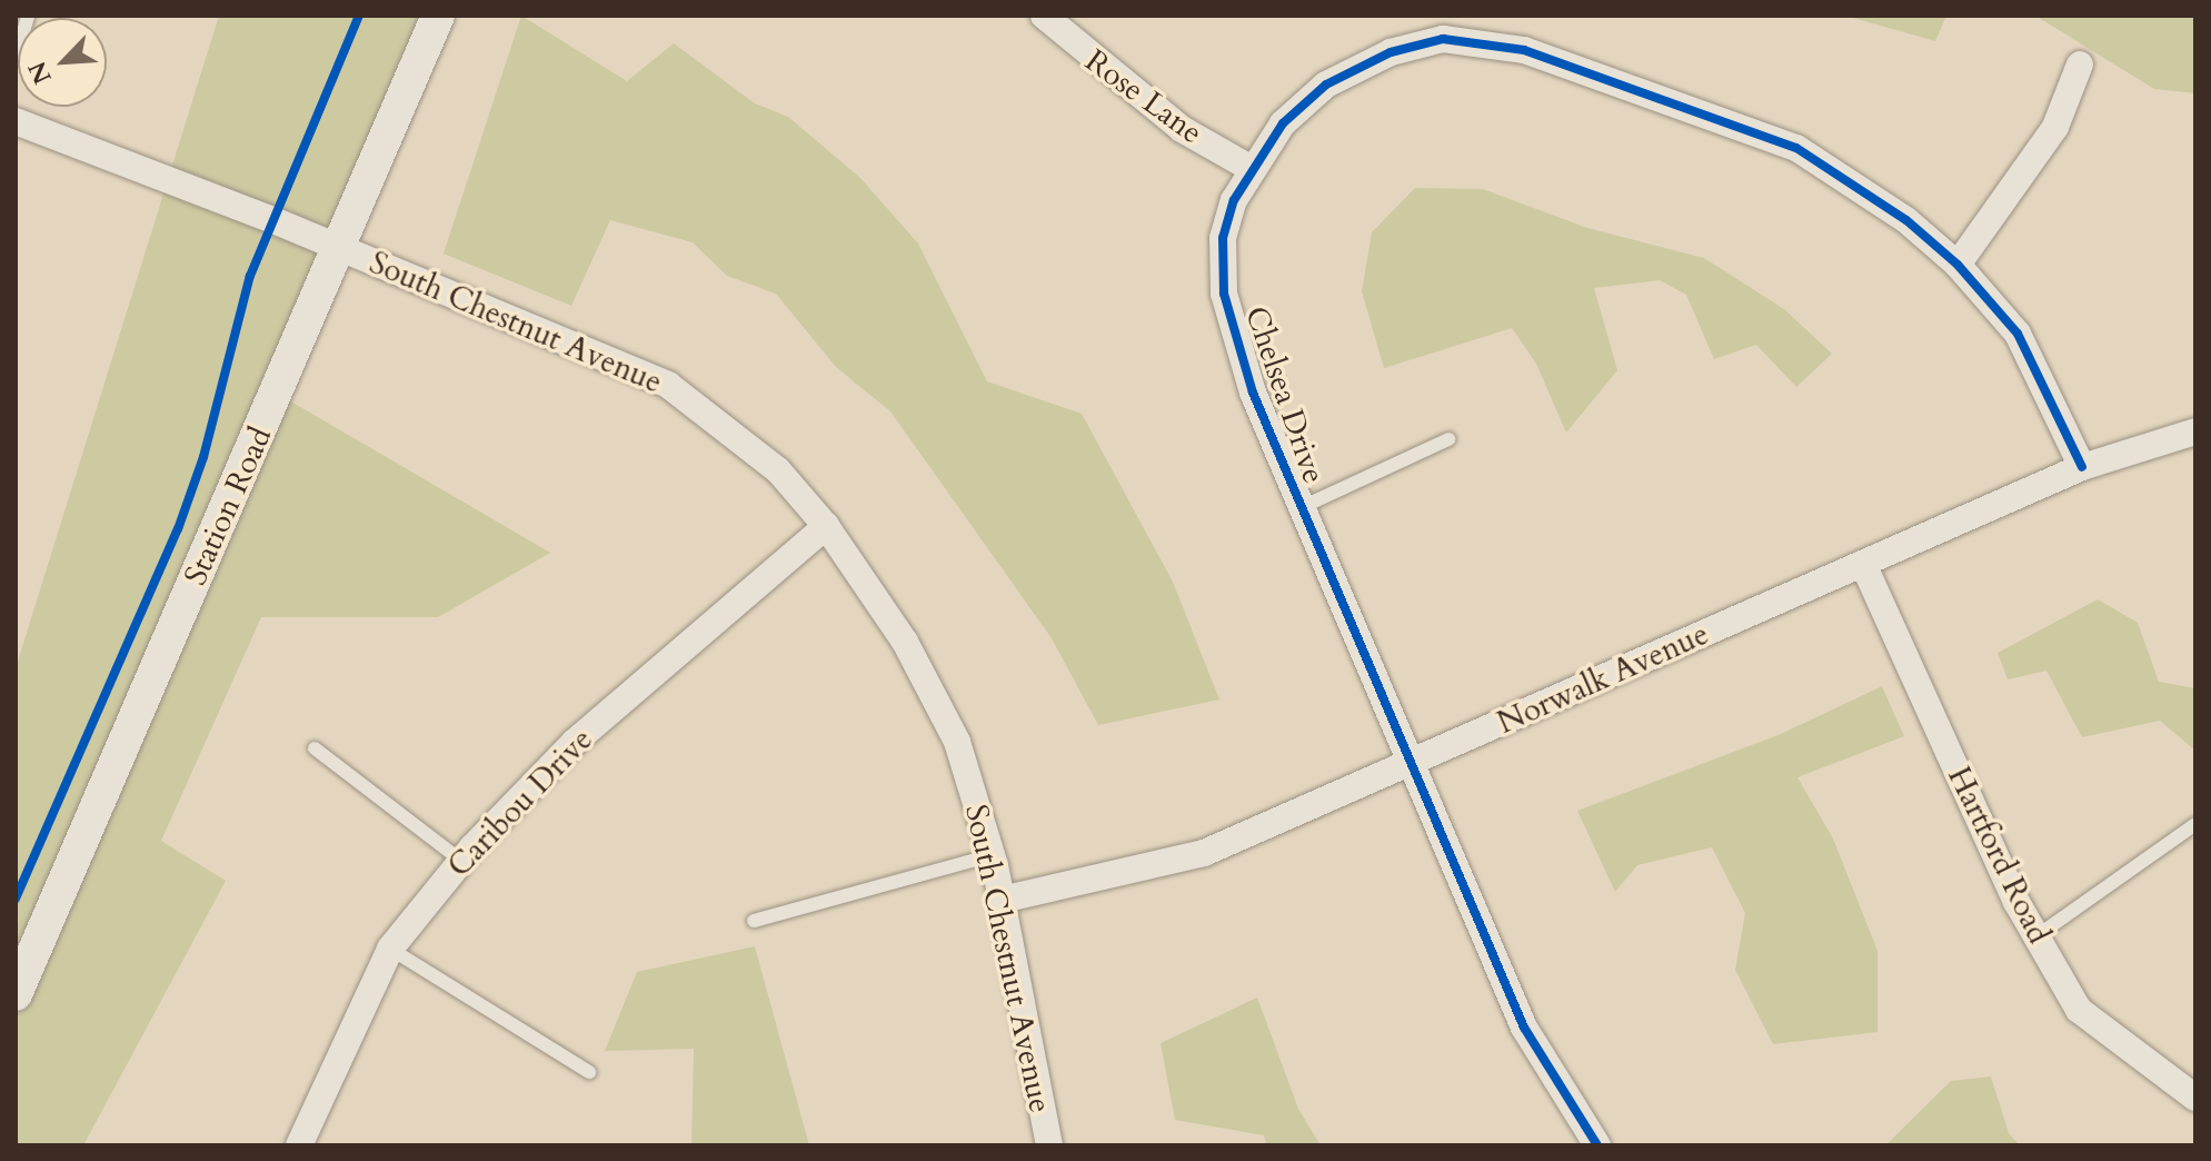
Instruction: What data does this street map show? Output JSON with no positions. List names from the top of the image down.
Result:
{
  "streets": {
    "street": [
      "Rose Lane",
      "South Chestnut Avenue",
      "Chelsea Drive",
      "Station Road",
      "Norwalk Avenue",
      "Caribou Drive",
      "Hartford Road"
    ]
  },
  "crossings": [
    ["Rose Lane", "Chelsea Drive"],
    ["South Chestnut Avenue", "Station Road"],
    ["South Chestnut Avenue", "Norwalk Avenue"],
    ["South Chestnut Avenue", "Caribou Drive"],
    ["Chelsea Drive", "Norwalk Avenue"],
    ["Norwalk Avenue", "Hartford Road"]
  ],
  "north": "bottom left"
}
